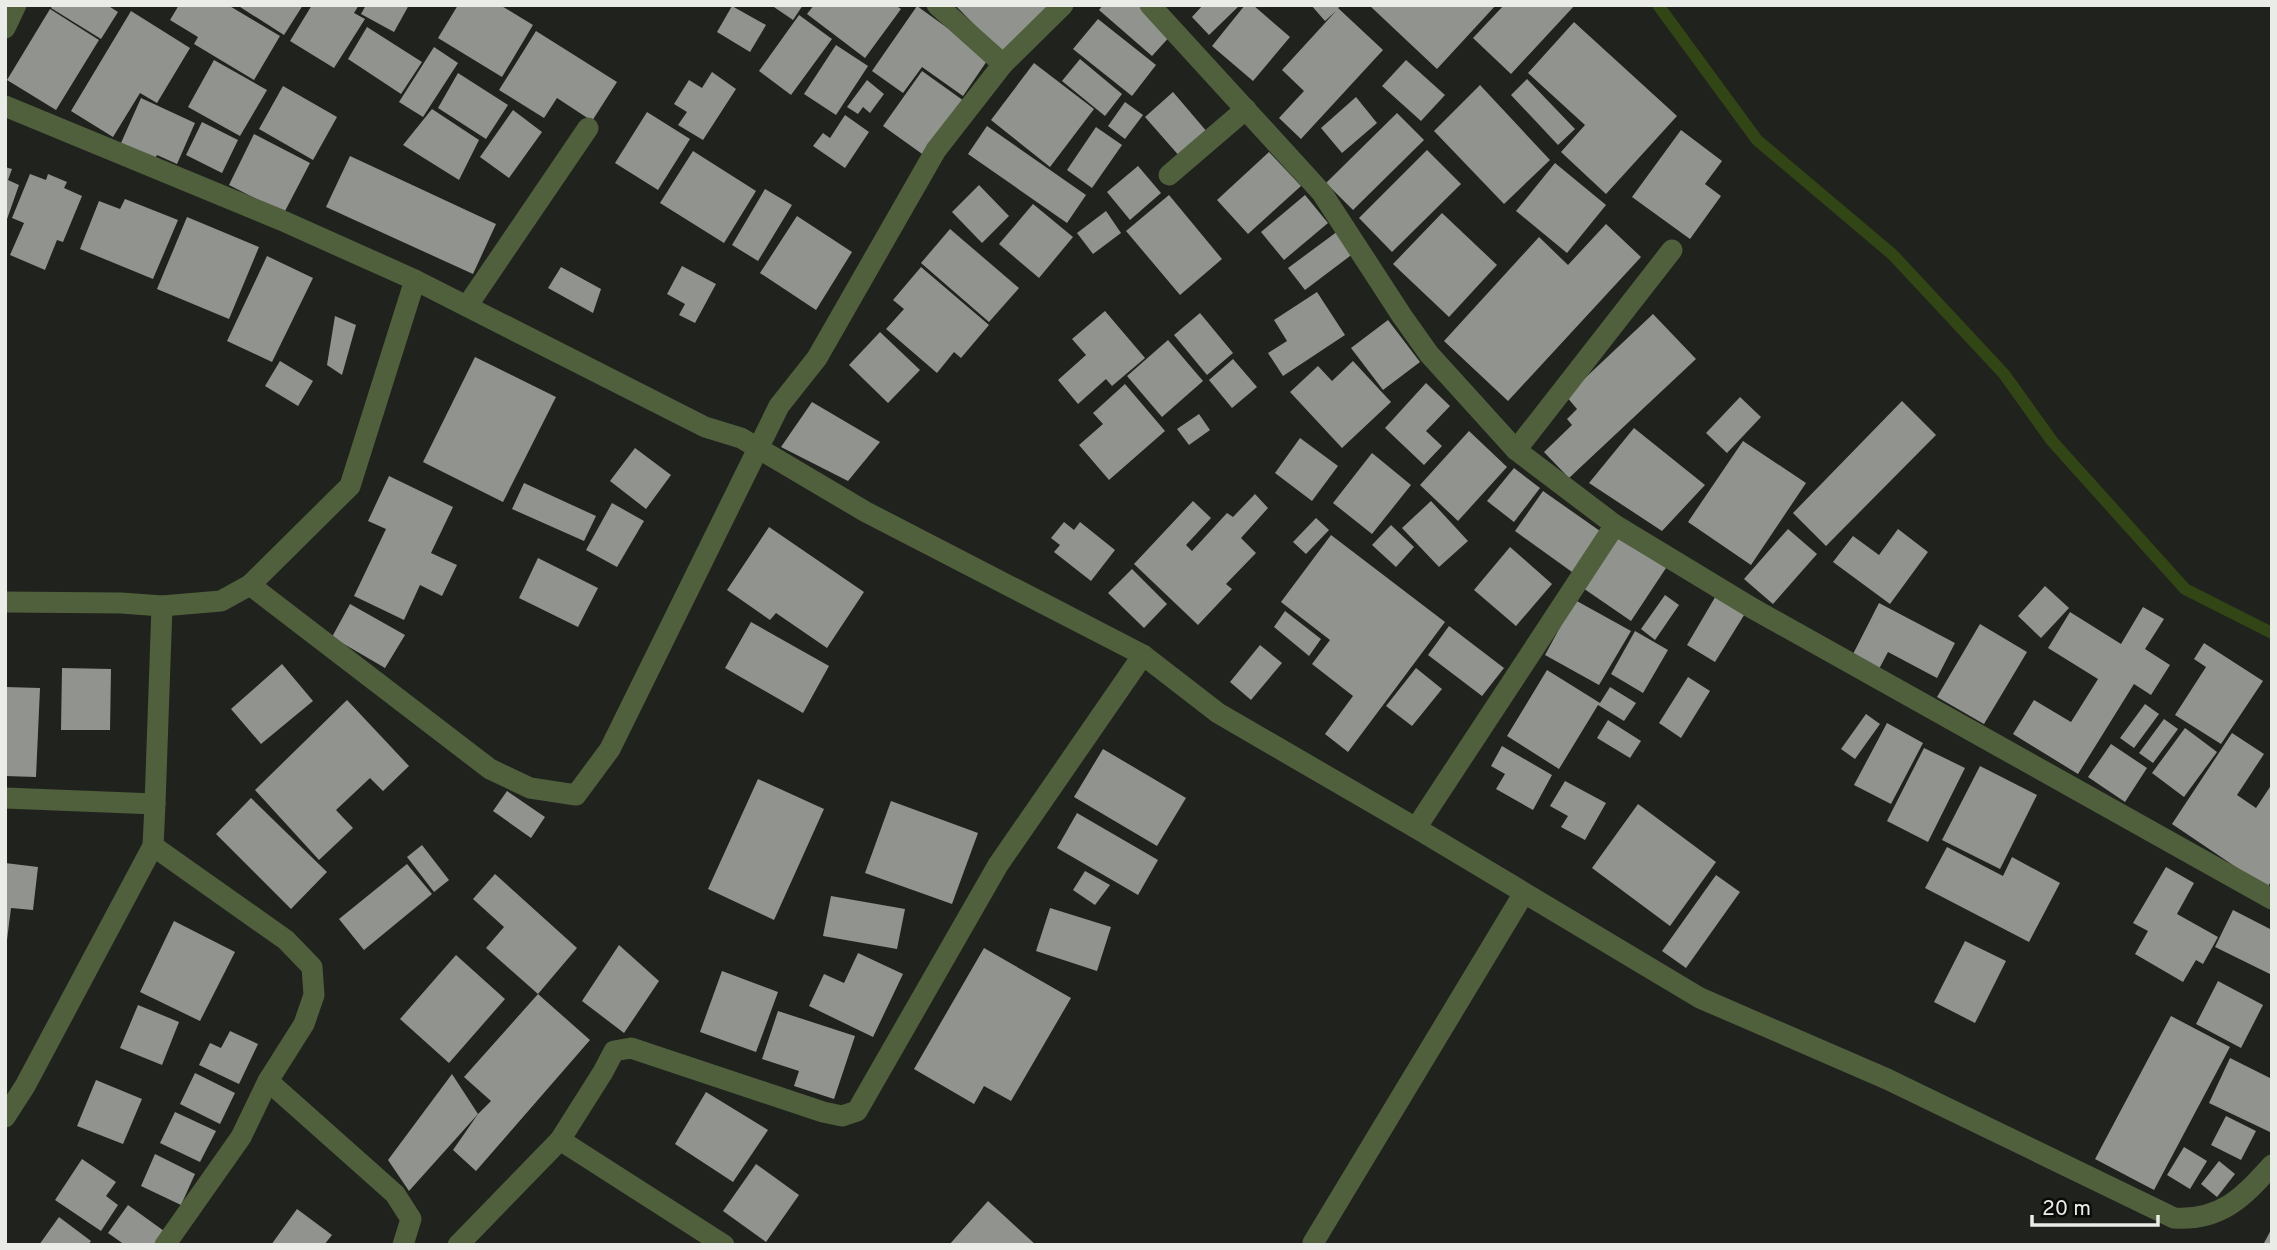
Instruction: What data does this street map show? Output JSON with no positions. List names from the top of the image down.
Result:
{
  "scale_bar": "20 m"
}
